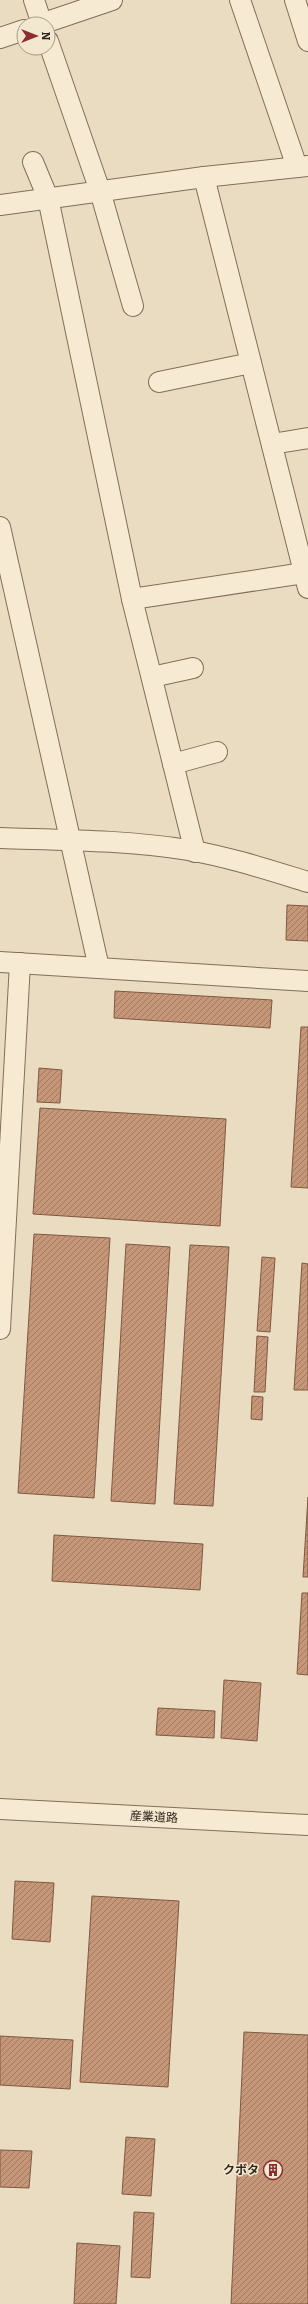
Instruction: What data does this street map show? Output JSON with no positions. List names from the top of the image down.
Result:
{
  "streets": {
    "street": ["産業道路"]
  },
  "places": {
    "building": ["クボタ"]
  },
  "north": "right"
}
